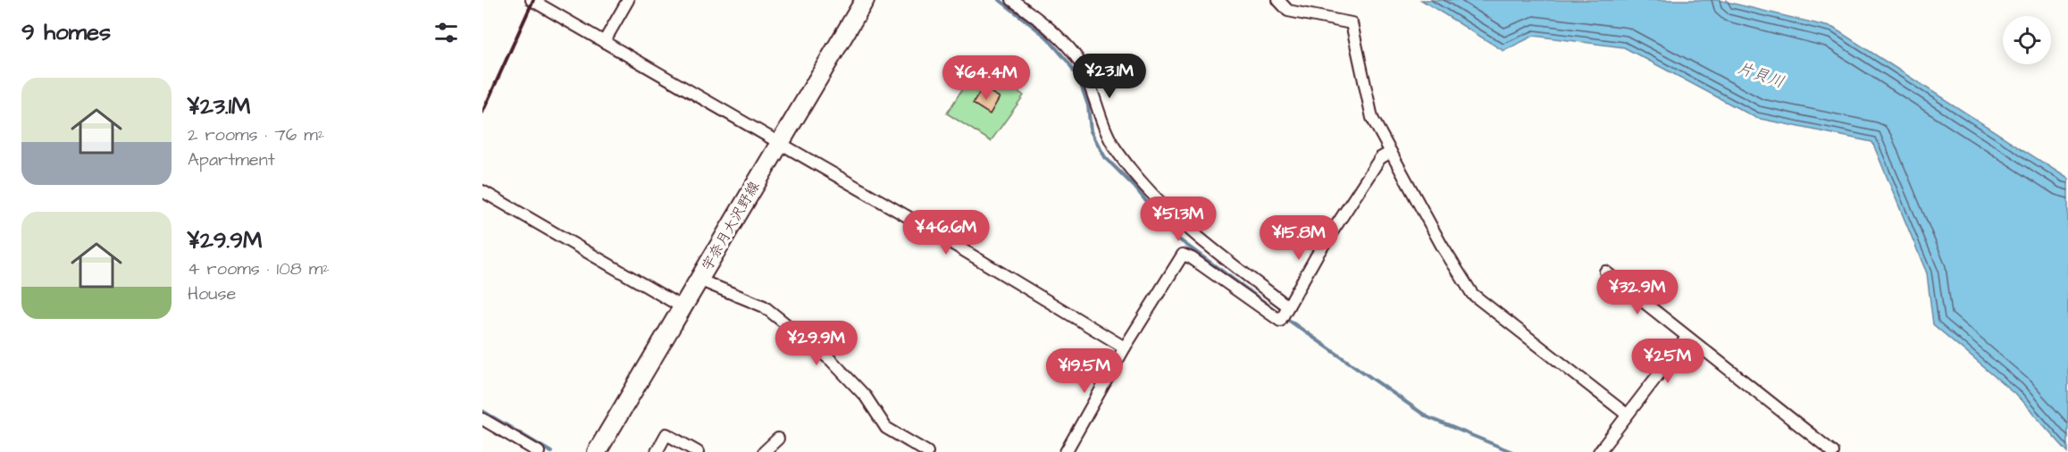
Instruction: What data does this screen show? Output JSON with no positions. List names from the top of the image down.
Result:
{
  "streets": {
    "main road": ["宇奈月大沢野線"]
  },
  "water": ["片貝川"],
  "page": {
    "heading": "9 homes",
    "price": [
      "¥23.1M",
      "¥64.4M",
      "¥51.3M",
      "¥46.6M",
      "¥15.8M",
      "¥32.9M",
      "¥29.9M",
      "¥25M",
      "¥19.5M"
    ],
    "list": [
      {
        "name": "¥23.1M",
        "note": "2 rooms · 76 m² · Apartment"
      },
      {
        "name": "¥29.9M",
        "note": "4 rooms · 108 m² · House"
      }
    ]
  }
}
